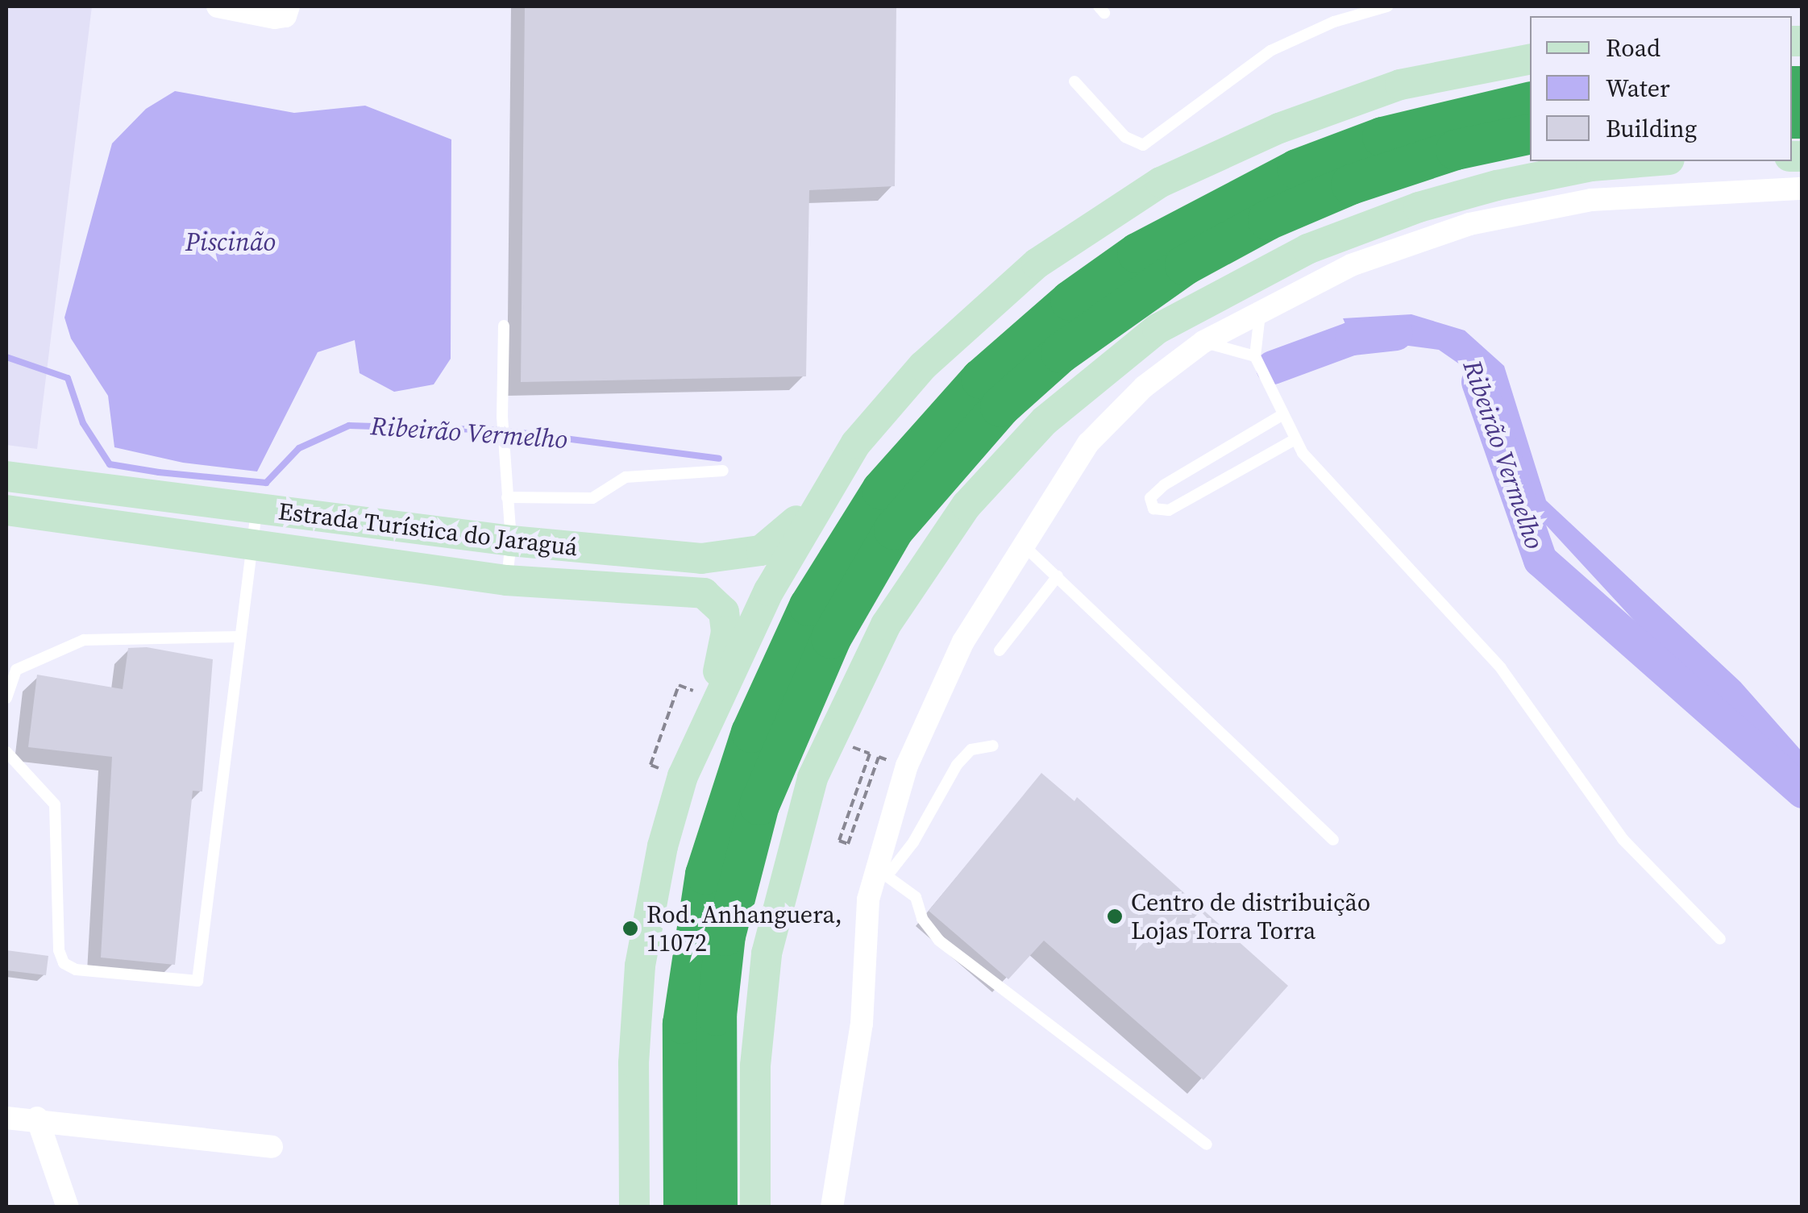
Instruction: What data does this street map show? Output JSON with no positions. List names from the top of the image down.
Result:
{
  "streets": {
    "main road": ["Estrada Turística do Jaraguá"]
  },
  "water": ["Piscinão", "Ribeirão Vermelho"],
  "places": ["Centro de distribuição Lojas Torra Torra", "Rod. Anhanguera, 11072"],
  "legend": ["Road", "Water", "Building"]
}
